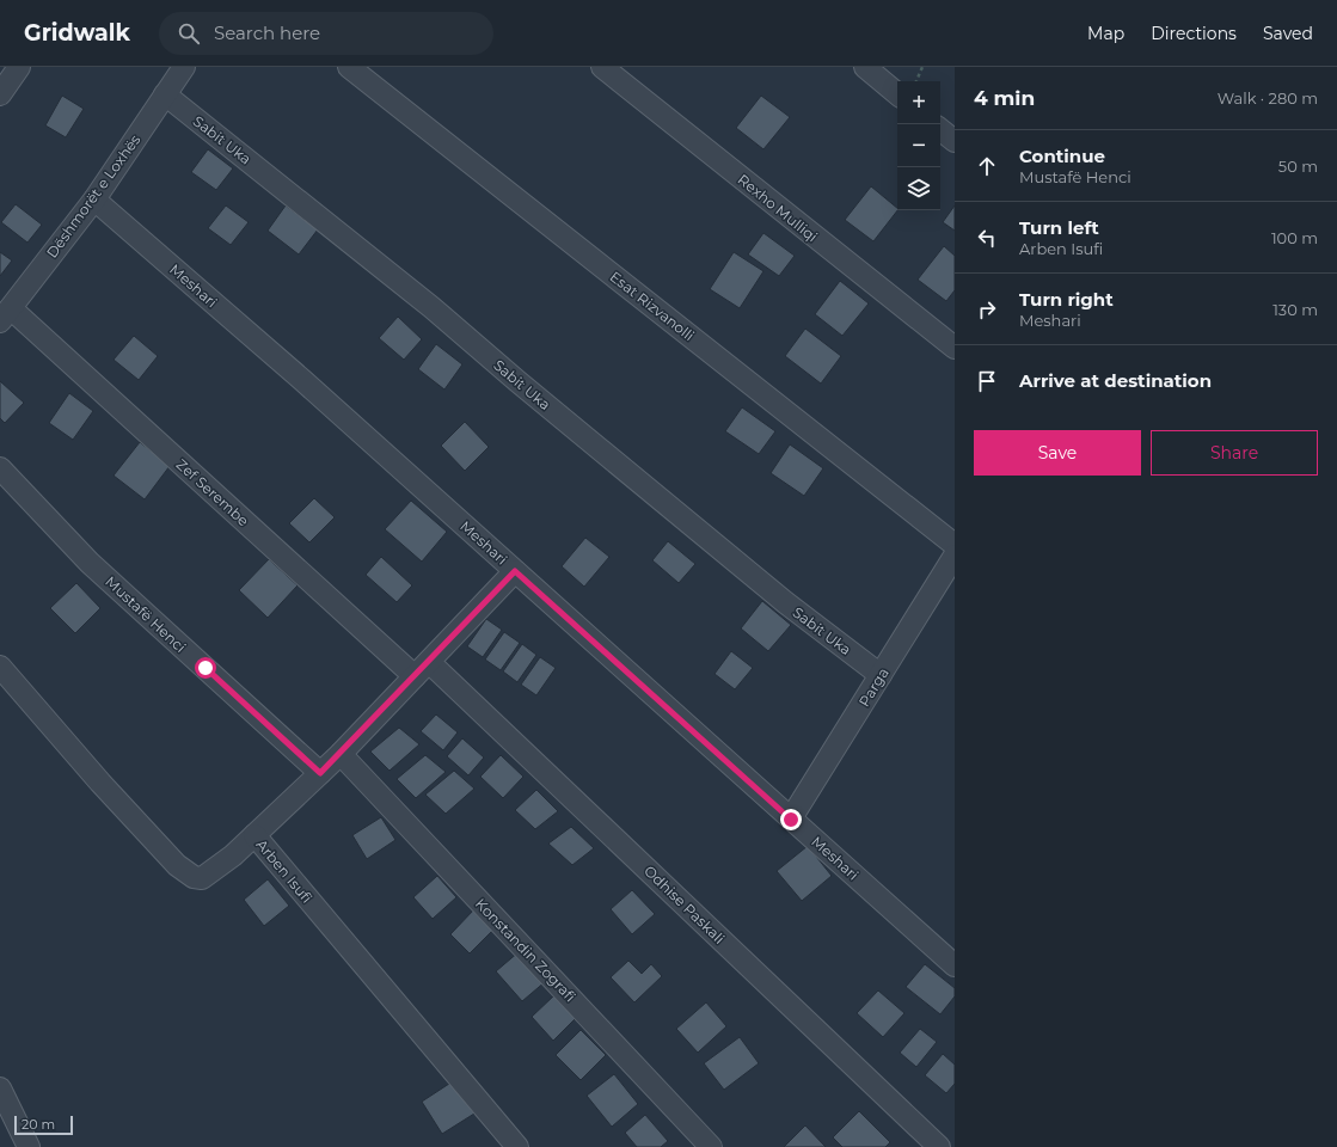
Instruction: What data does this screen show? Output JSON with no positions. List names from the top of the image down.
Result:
{
  "streets": {
    "street": [
      "Sabit Uka",
      "Dëshmorët e Loxhës",
      "Rexho Mulliqi",
      "Meshari",
      "Esat Rizvanolli",
      "Zef Serembe",
      "Mustafë Henci",
      "Parga",
      "Arben Isufi",
      "Odhise Paskali",
      "Konstandin Zografi"
    ]
  },
  "crossings": [
    ["Sabit Uka", "Dëshmorët e Loxhës"],
    ["Sabit Uka", "Parga"],
    ["Dëshmorët e Loxhës", "Meshari"],
    ["Dëshmorët e Loxhës", "Zef Serembe"],
    ["Meshari", "Parga"],
    ["Meshari", "Arben Isufi"],
    ["Zef Serembe", "Arben Isufi"],
    ["Zef Serembe", "Odhise Paskali"],
    ["Mustafë Henci", "Arben Isufi"],
    ["Arben Isufi", "Odhise Paskali"],
    ["Arben Isufi", "Konstandin Zografi"]
  ],
  "scale_bar": "20 m",
  "page": {
    "header": "Gridwalk",
    "search": "Search here",
    "nav": ["Map", "Directions", "Saved"],
    "heading": ["4 min", "Walk · 280 m"],
    "map_buttons": ["+", "−"],
    "list": [
      ["Continue", "Mustafë Henci", "50 m"],
      ["Turn left", "Arben Isufi", "100 m"],
      ["Turn right", "Meshari", "130 m"],
      "Arrive at destination"
    ],
    "buttons": ["Save", "Share"],
    "scale": "20 m"
  }
}
